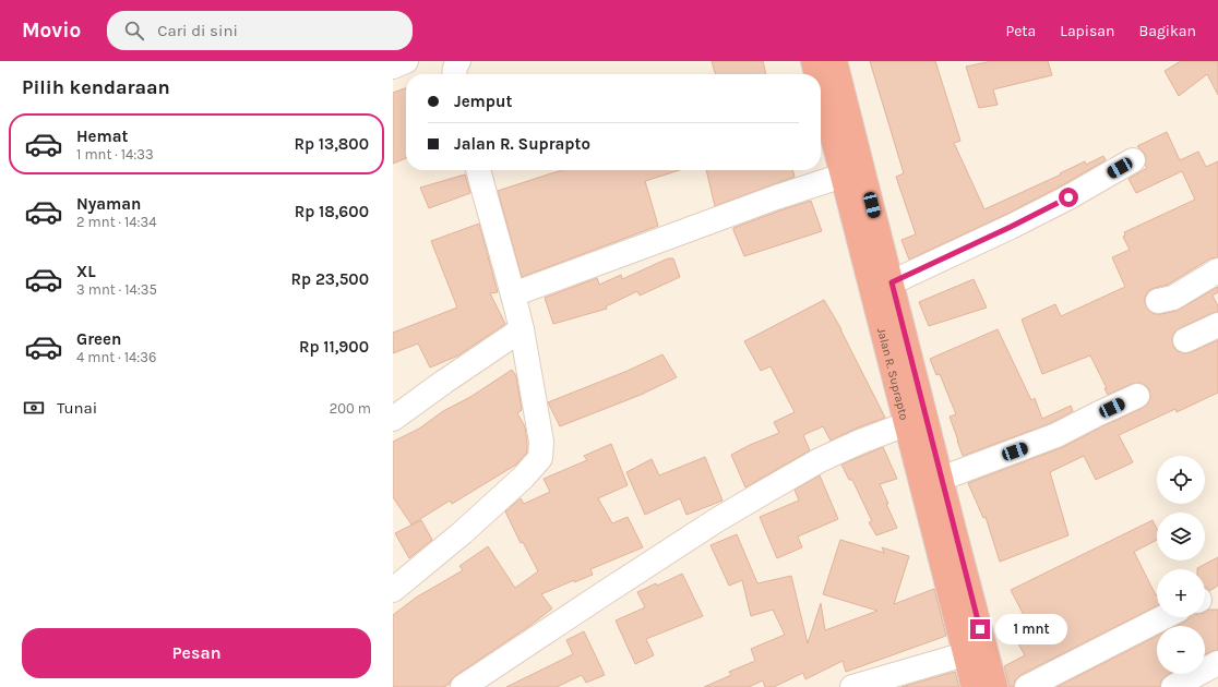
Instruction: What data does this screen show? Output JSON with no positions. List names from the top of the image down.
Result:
{
  "streets": {
    "highway": ["Jalan R. Suprapto"]
  },
  "page": {
    "header": "Movio",
    "search": "Cari di sini",
    "nav": ["Peta", "Lapisan", "Bagikan"],
    "heading": "Pilih kendaraan",
    "banner": ["Jemput", "Jalan R. Suprapto"],
    "list": [
      {
        "name": "Hemat",
        "note": "1 mnt · 14:33",
        "value": "Rp 13,800"
      },
      {
        "name": "Nyaman",
        "note": "2 mnt · 14:34",
        "value": "Rp 18,600"
      },
      {
        "name": "XL",
        "note": "3 mnt · 14:35",
        "value": "Rp 23,500"
      },
      {
        "name": "Green",
        "note": "4 mnt · 14:36",
        "value": "Rp 11,900"
      }
    ],
    "pay": ["Tunai", "200 m"],
    "map_buttons": ["+", "−"],
    "bubble": "1 mnt",
    "buttons": "Pesan"
  }
}
